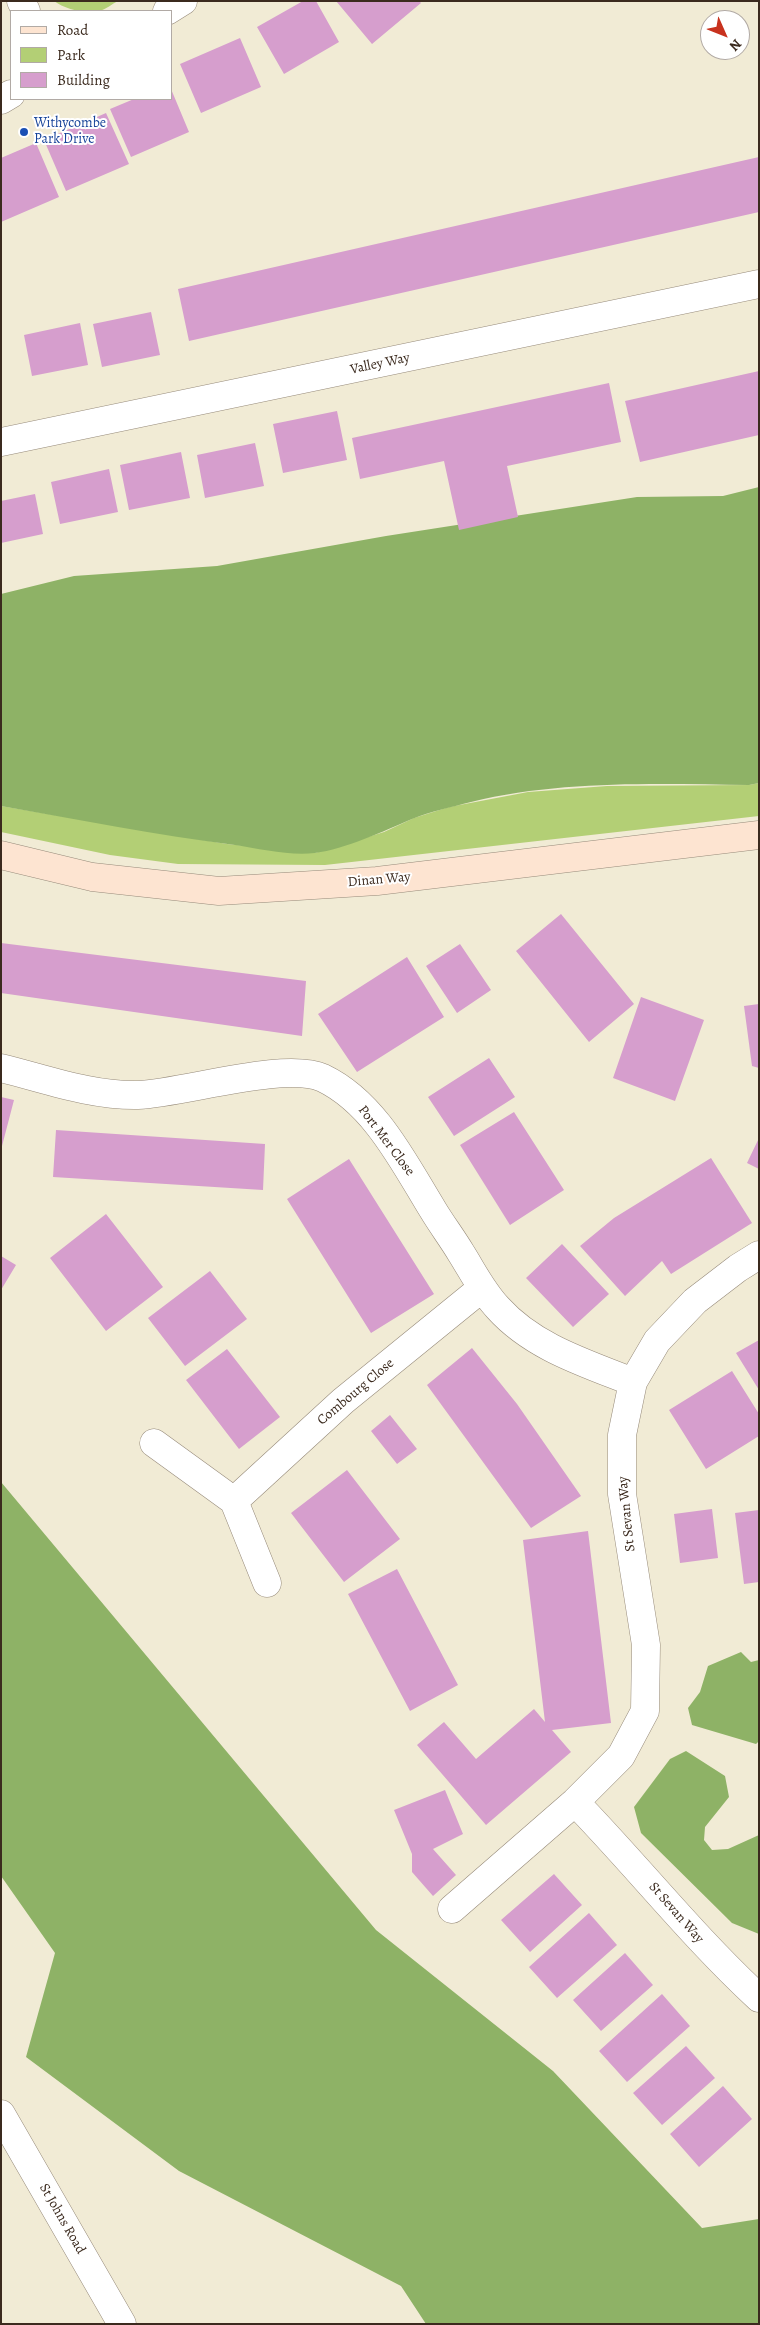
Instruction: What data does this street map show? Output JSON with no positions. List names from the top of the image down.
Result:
{
  "streets": {
    "street": [
      "Valley Way",
      "Dinan Way",
      "Port Mer Close",
      "Combourg Close",
      "St Sevan Way",
      "St Johns Road"
    ]
  },
  "crossings": [
    ["Port Mer Close", "Combourg Close"],
    ["Port Mer Close", "St Sevan Way"]
  ],
  "places": ["Withycombe Park Drive"],
  "legend": ["Road", "Park", "Building"],
  "north": "bottom right"
}
